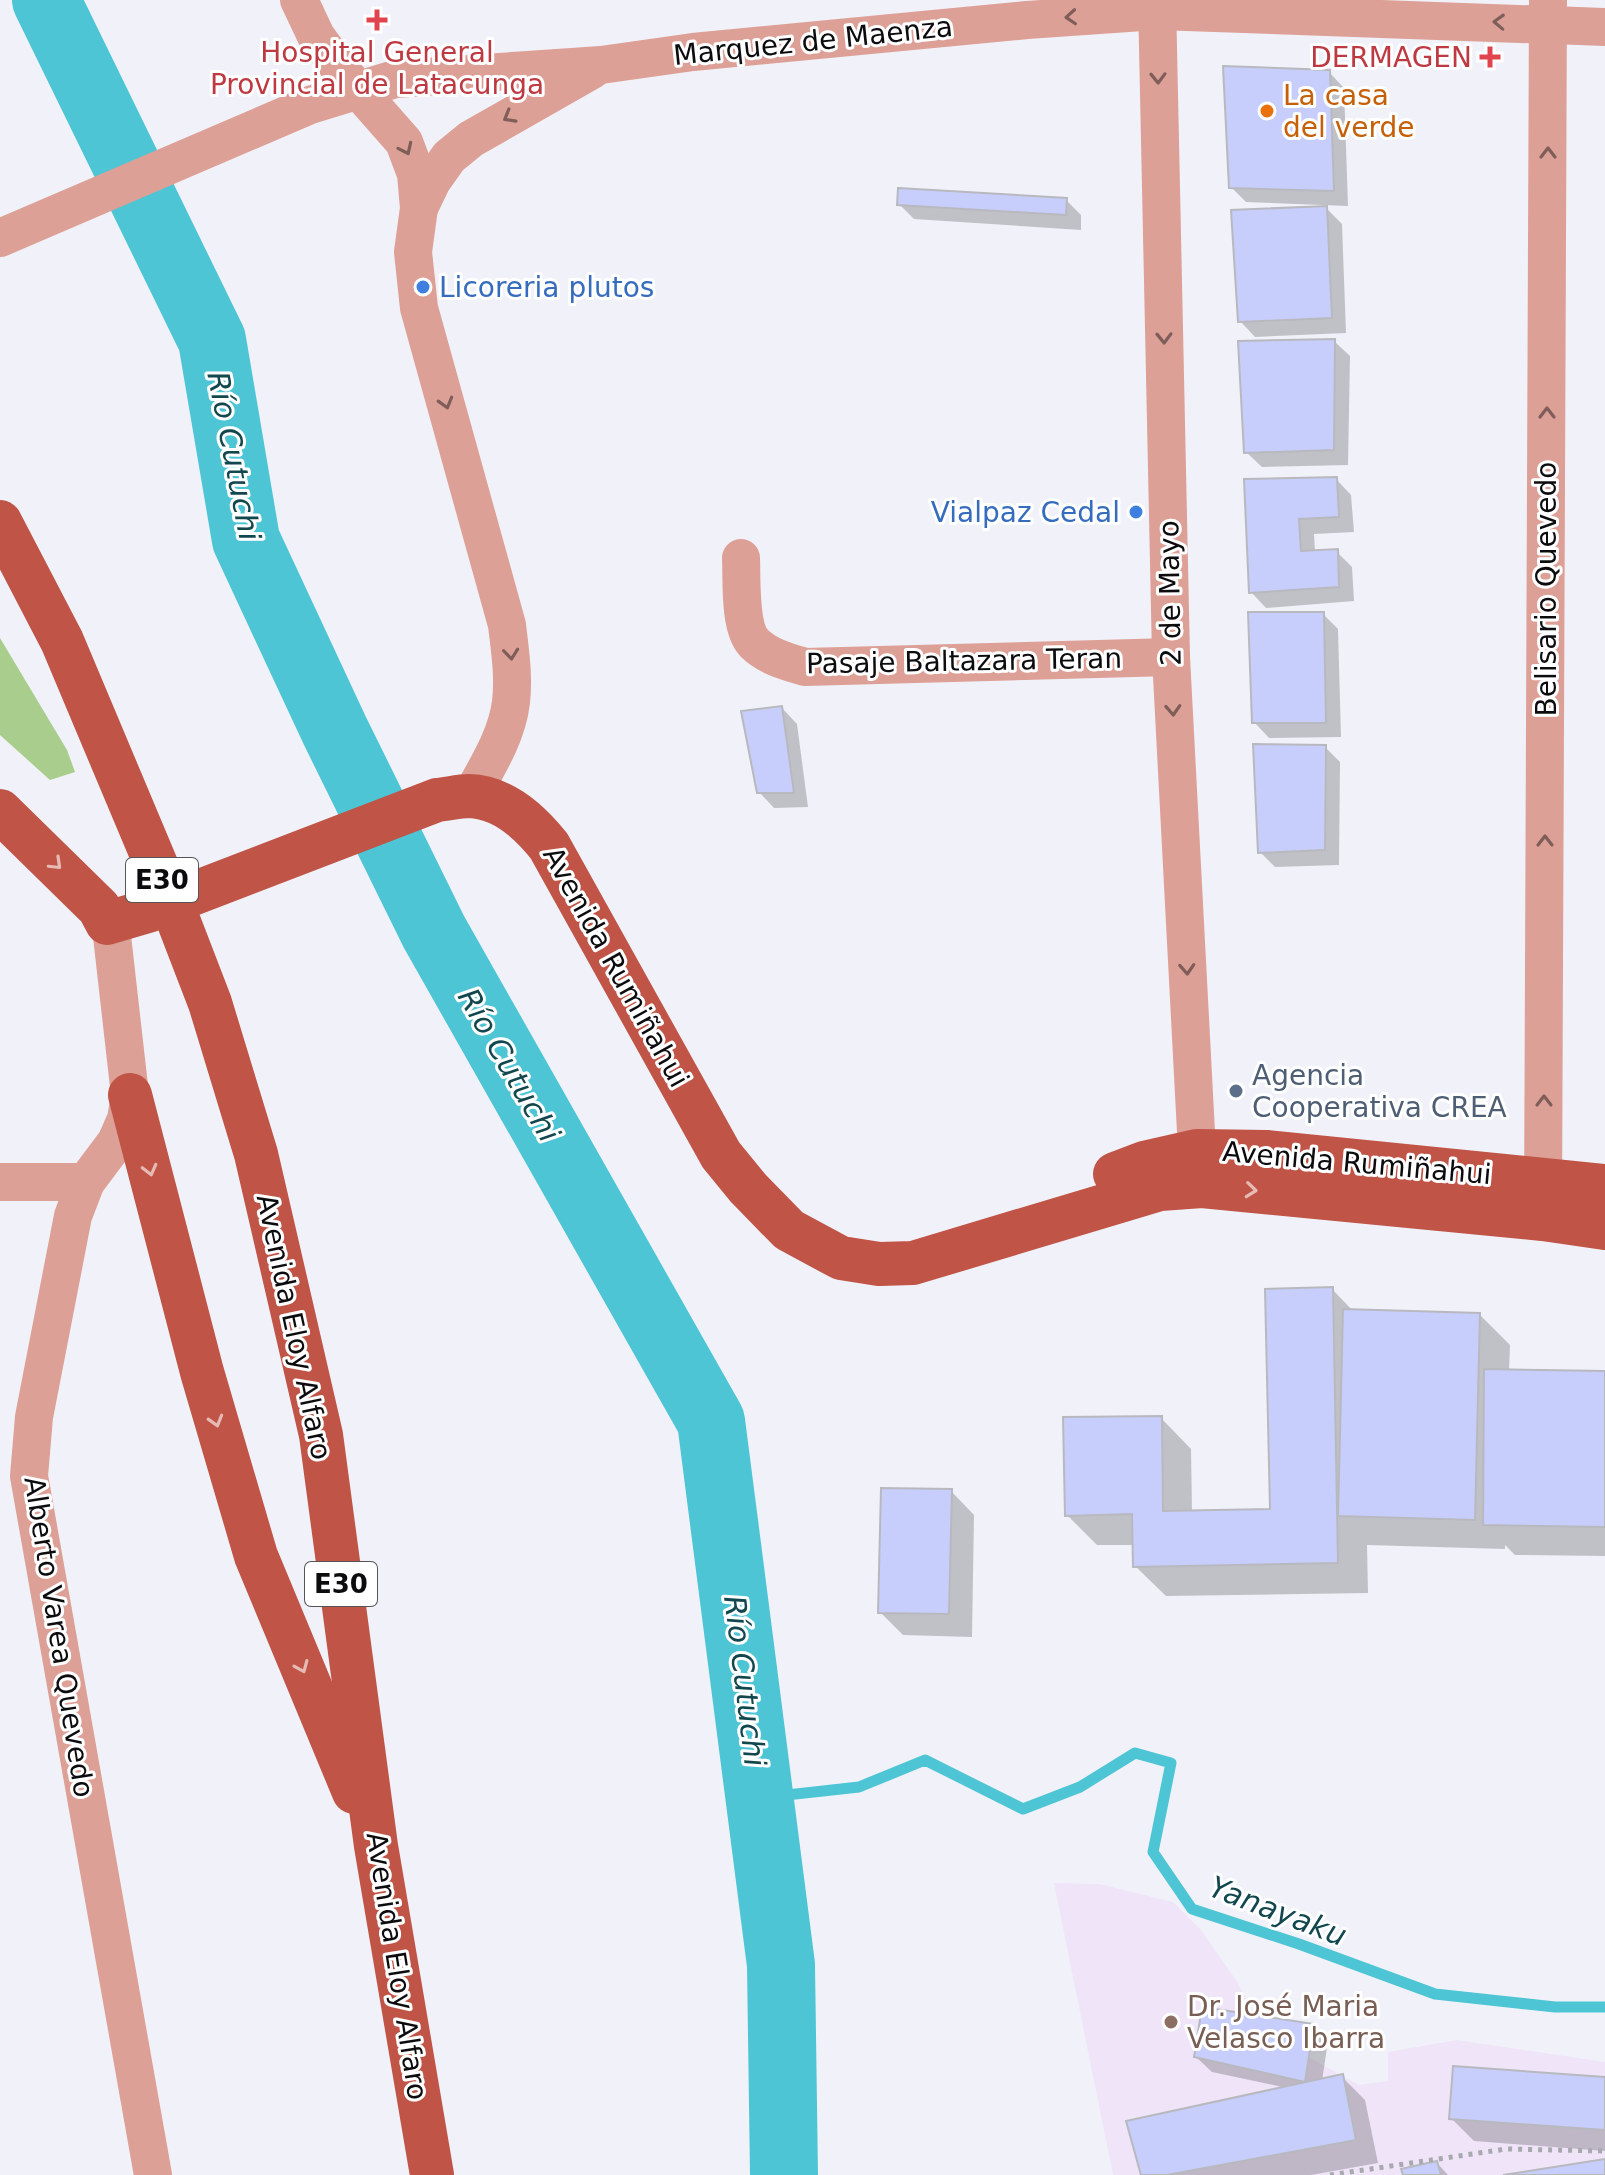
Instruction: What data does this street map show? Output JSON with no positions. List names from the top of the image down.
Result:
{
  "streets": {
    "main road": ["E30", "Avenida Rumiñahui", "Avenida Eloy Alfaro"],
    "street": [
      "Marquez de Maenza",
      "Belisario Quevedo",
      "2 de Mayo",
      "Pasaje Baltazara Teran",
      "Alberto Varea Quevedo"
    ]
  },
  "crossings": [
    ["Marquez de Maenza", "Belisario Quevedo"],
    ["Marquez de Maenza", "2 de Mayo"],
    ["Belisario Quevedo", "Avenida Rumiñahui"],
    ["2 de Mayo", "Pasaje Baltazara Teran"],
    ["2 de Mayo", "Avenida Rumiñahui"],
    ["Avenida Rumiñahui", "Alberto Varea Quevedo"]
  ],
  "one_way": ["Marquez de Maenza", "Belisario Quevedo", "2 de Mayo"],
  "water": ["Río Cutuchi", "Yanayaku"],
  "places": {
    "health": ["Hospital General Provincial de Latacunga", "DERMAGEN"],
    "other": [
      "La casa del verde",
      "Licoreria plutos",
      "Vialpaz Cedal",
      "Agencia Cooperativa CREA",
      "Dr. José Maria Velasco Ibarra"
    ]
  }
}
